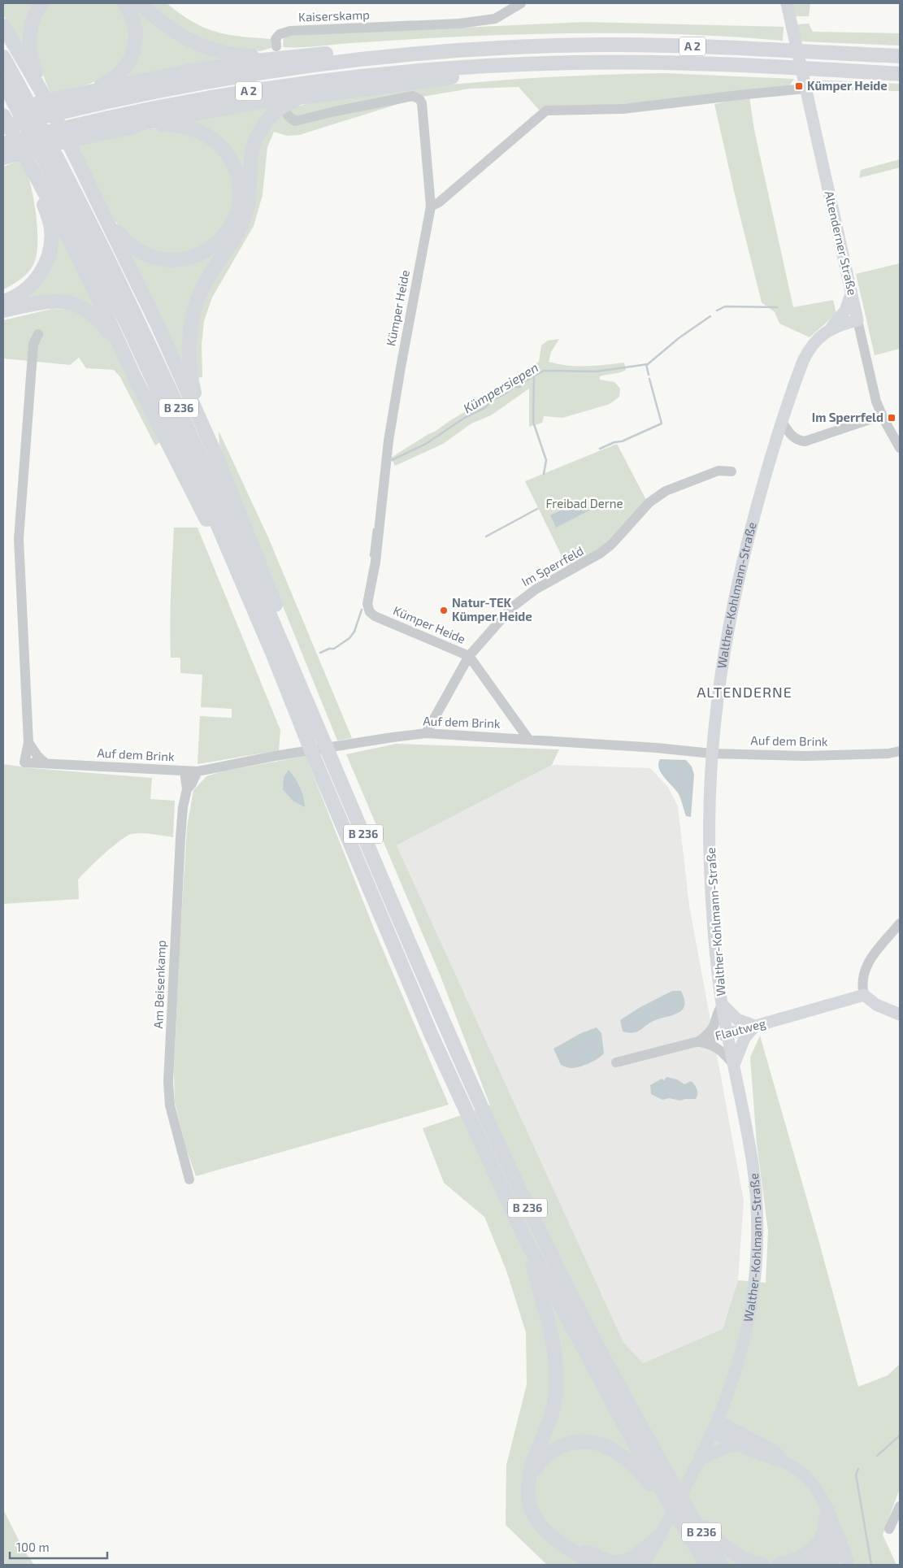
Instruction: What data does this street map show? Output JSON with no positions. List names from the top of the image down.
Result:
{
  "streets": {
    "highway": ["A 2", "B 236"],
    "main road": ["Altenderner Straße", "Walther-Kohlmann-Straße", "Flautweg"],
    "street": [
      "Kaiserskamp",
      "Kümper Heide",
      "Im Sperrfeld",
      "Auf dem Brink",
      "Am Beisenkamp"
    ]
  },
  "crossings": [
    ["Altenderner Straße", "Walther-Kohlmann-Straße"],
    ["Kümper Heide", "Im Sperrfeld"],
    ["Kümper Heide", "Auf dem Brink"],
    ["Im Sperrfeld", "Auf dem Brink"],
    ["Walther-Kohlmann-Straße", "Auf dem Brink"],
    ["Walther-Kohlmann-Straße", "Flautweg"],
    ["Auf dem Brink", "Am Beisenkamp"]
  ],
  "districts": ["ALTENDERNE"],
  "water": ["Kümpersiepen"],
  "parks": ["Freibad Derne"],
  "places": {
    "transit": ["Kümper Heide", "Im Sperrfeld"],
    "other": ["Natur-TEK Kümper Heide"]
  },
  "scale_bar": "100 m"
}
